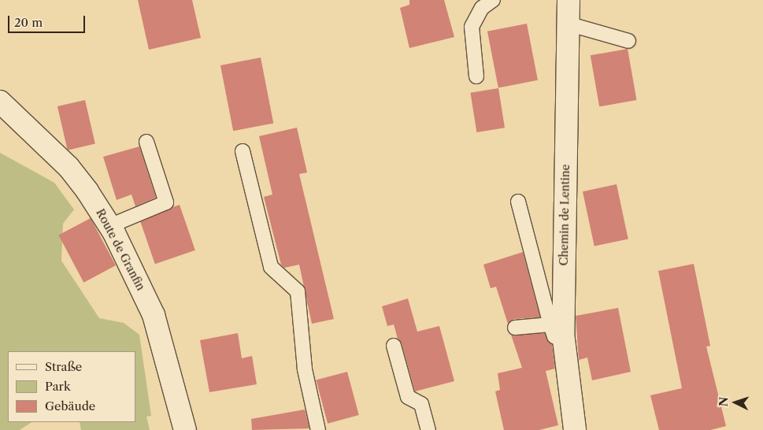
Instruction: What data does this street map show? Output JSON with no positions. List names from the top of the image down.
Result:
{
  "streets": {
    "street": ["Chemin de Lentine", "Route de Granfin"]
  },
  "legend": ["Straße", "Park", "Gebäude"],
  "scale_bar": "20 m",
  "north": "left"
}
